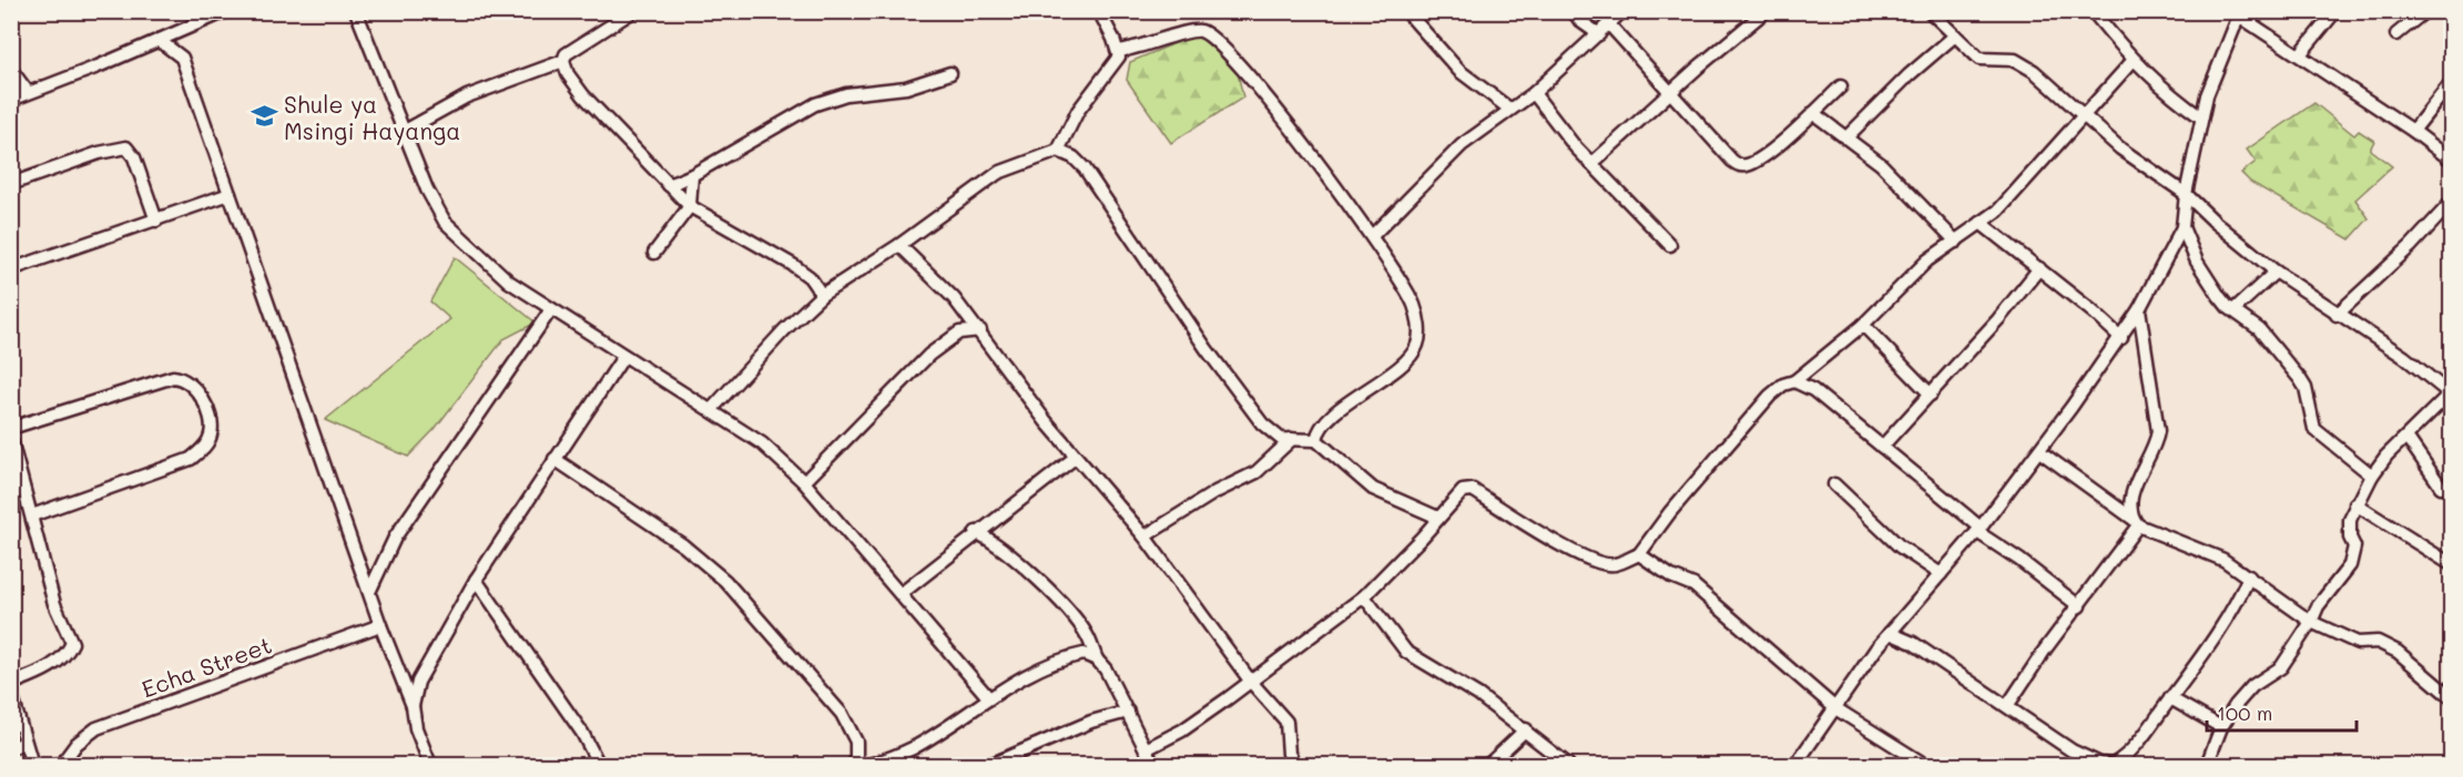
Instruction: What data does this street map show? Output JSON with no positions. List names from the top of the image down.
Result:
{
  "streets": {
    "street": ["Echa Street"]
  },
  "places": {
    "school or university": ["Shule ya Msingi Hayanga"]
  },
  "scale_bar": "100 m"
}
